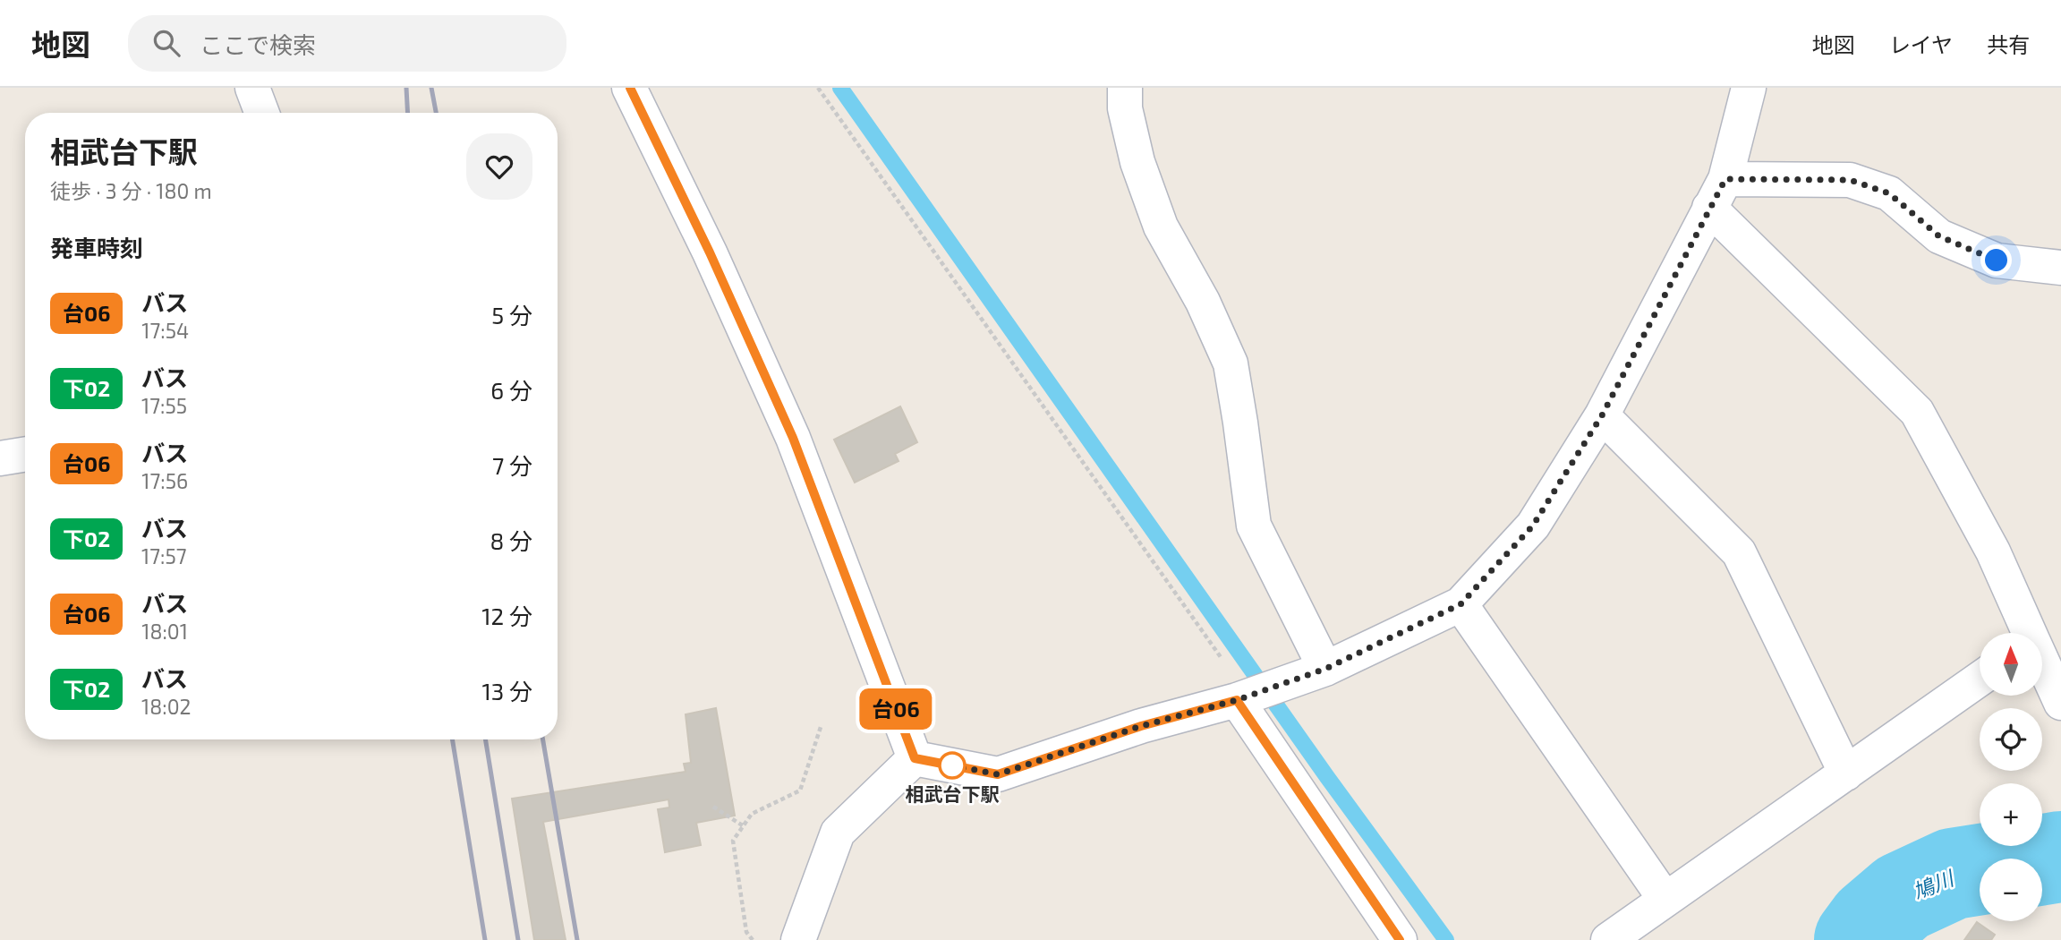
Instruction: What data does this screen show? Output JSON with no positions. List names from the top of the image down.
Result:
{
  "water": ["鳩川"],
  "places": ["相武台下駅"],
  "lines": ["bus line 台06"],
  "north": "top",
  "page": {
    "header": "地図",
    "search": "ここで検索",
    "nav": ["地図", "レイヤ", "共有"],
    "on_map": "台06",
    "heading": [
      ["相武台下駅", "徒歩 · 3 分 · 180 m"],
      "発車時刻"
    ],
    "list": [
      {
        "mark": "台06",
        "name": "バス",
        "note": "17:54",
        "value": "5 分"
      },
      {
        "mark": "下02",
        "name": "バス",
        "note": "17:55",
        "value": "6 分"
      },
      {
        "mark": "台06",
        "name": "バス",
        "note": "17:56",
        "value": "7 分"
      },
      {
        "mark": "下02",
        "name": "バス",
        "note": "17:57",
        "value": "8 分"
      },
      {
        "mark": "台06",
        "name": "バス",
        "note": "18:01",
        "value": "12 分"
      },
      {
        "mark": "下02",
        "name": "バス",
        "note": "18:02",
        "value": "13 分"
      }
    ],
    "map_buttons": ["+", "−"]
  }
}
